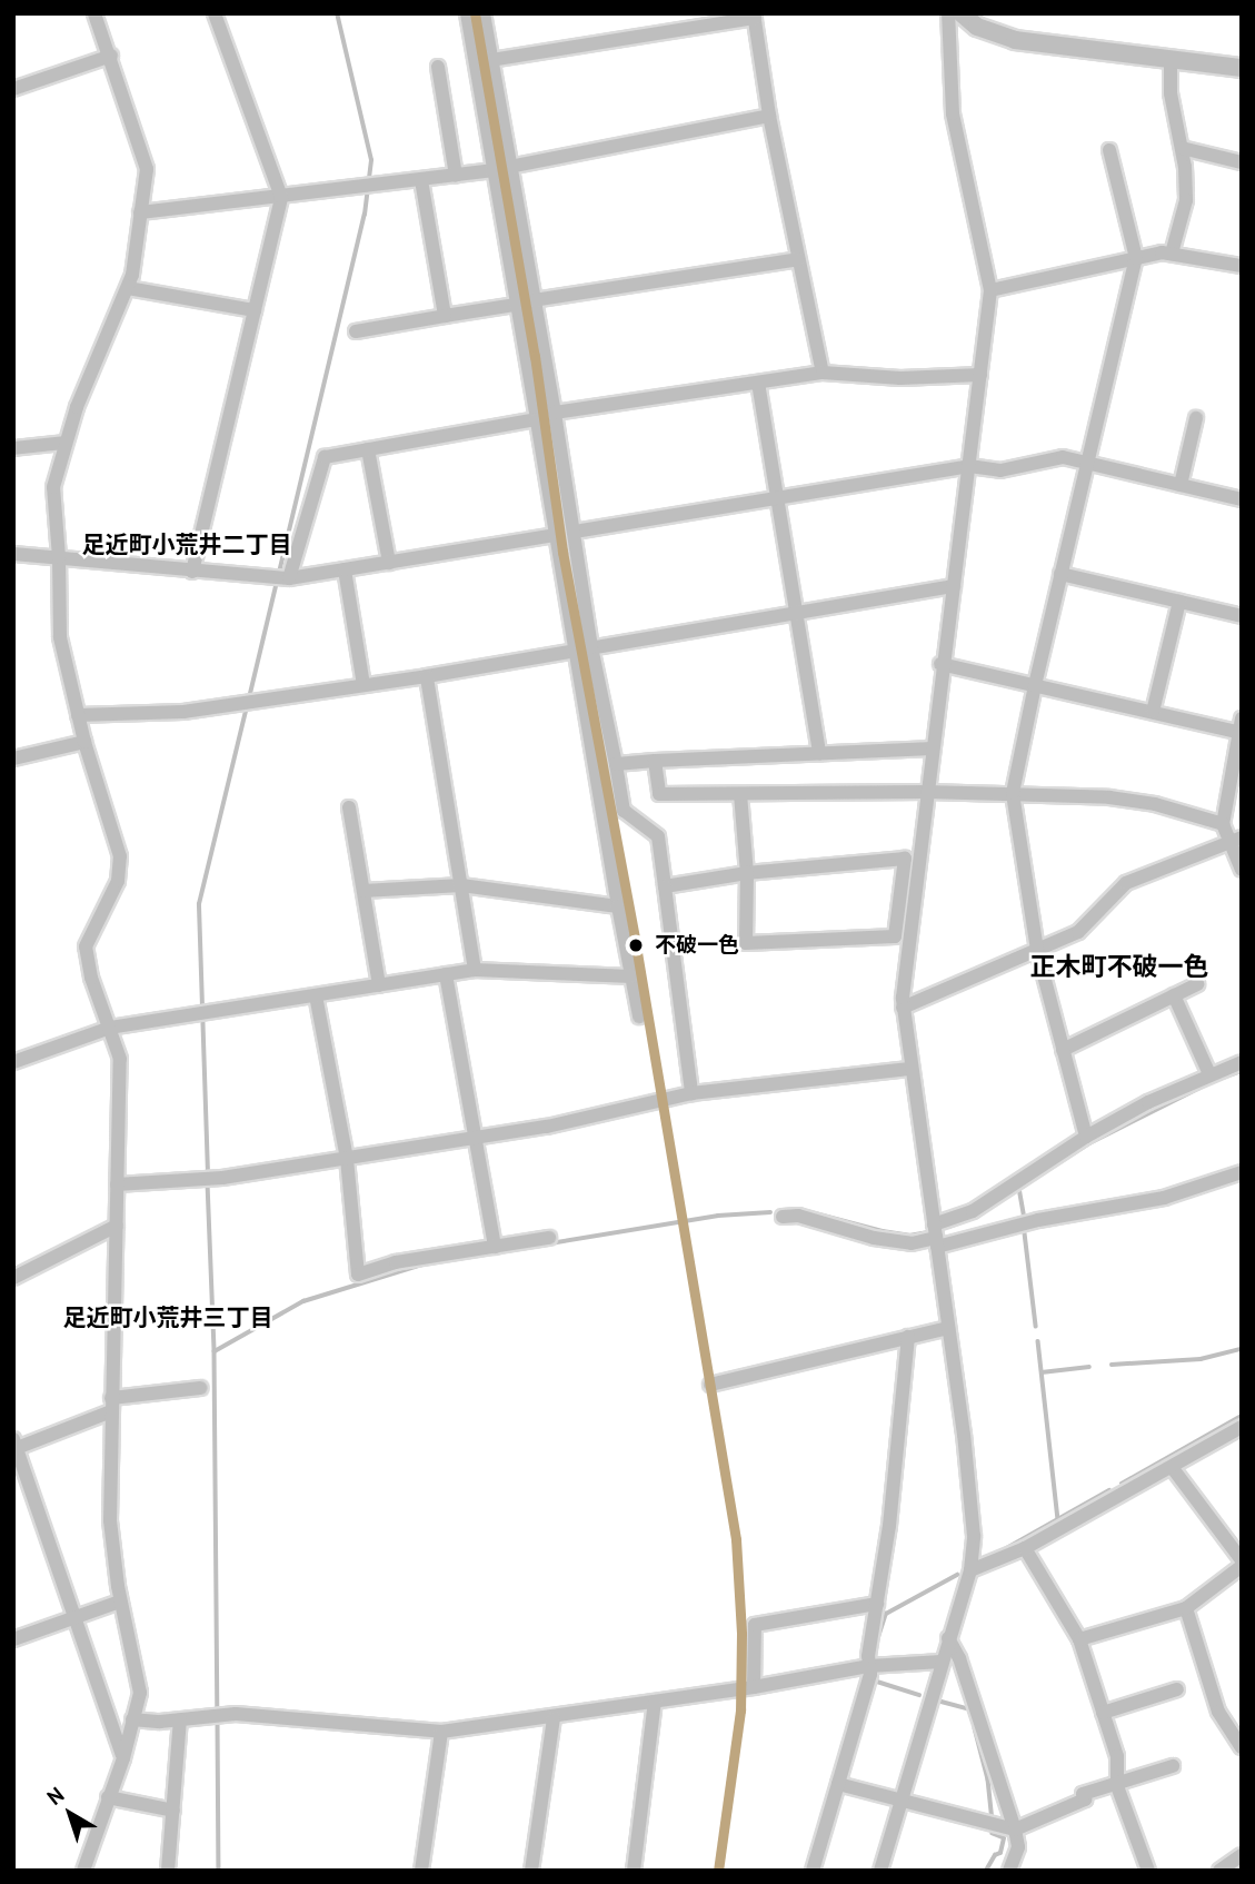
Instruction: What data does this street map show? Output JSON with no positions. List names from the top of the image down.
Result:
{
  "districts": ["足近町小荒井二丁目", "正木町不破一色", "足近町小荒井三丁目"],
  "places": ["不破一色"],
  "north": "top left"
}
